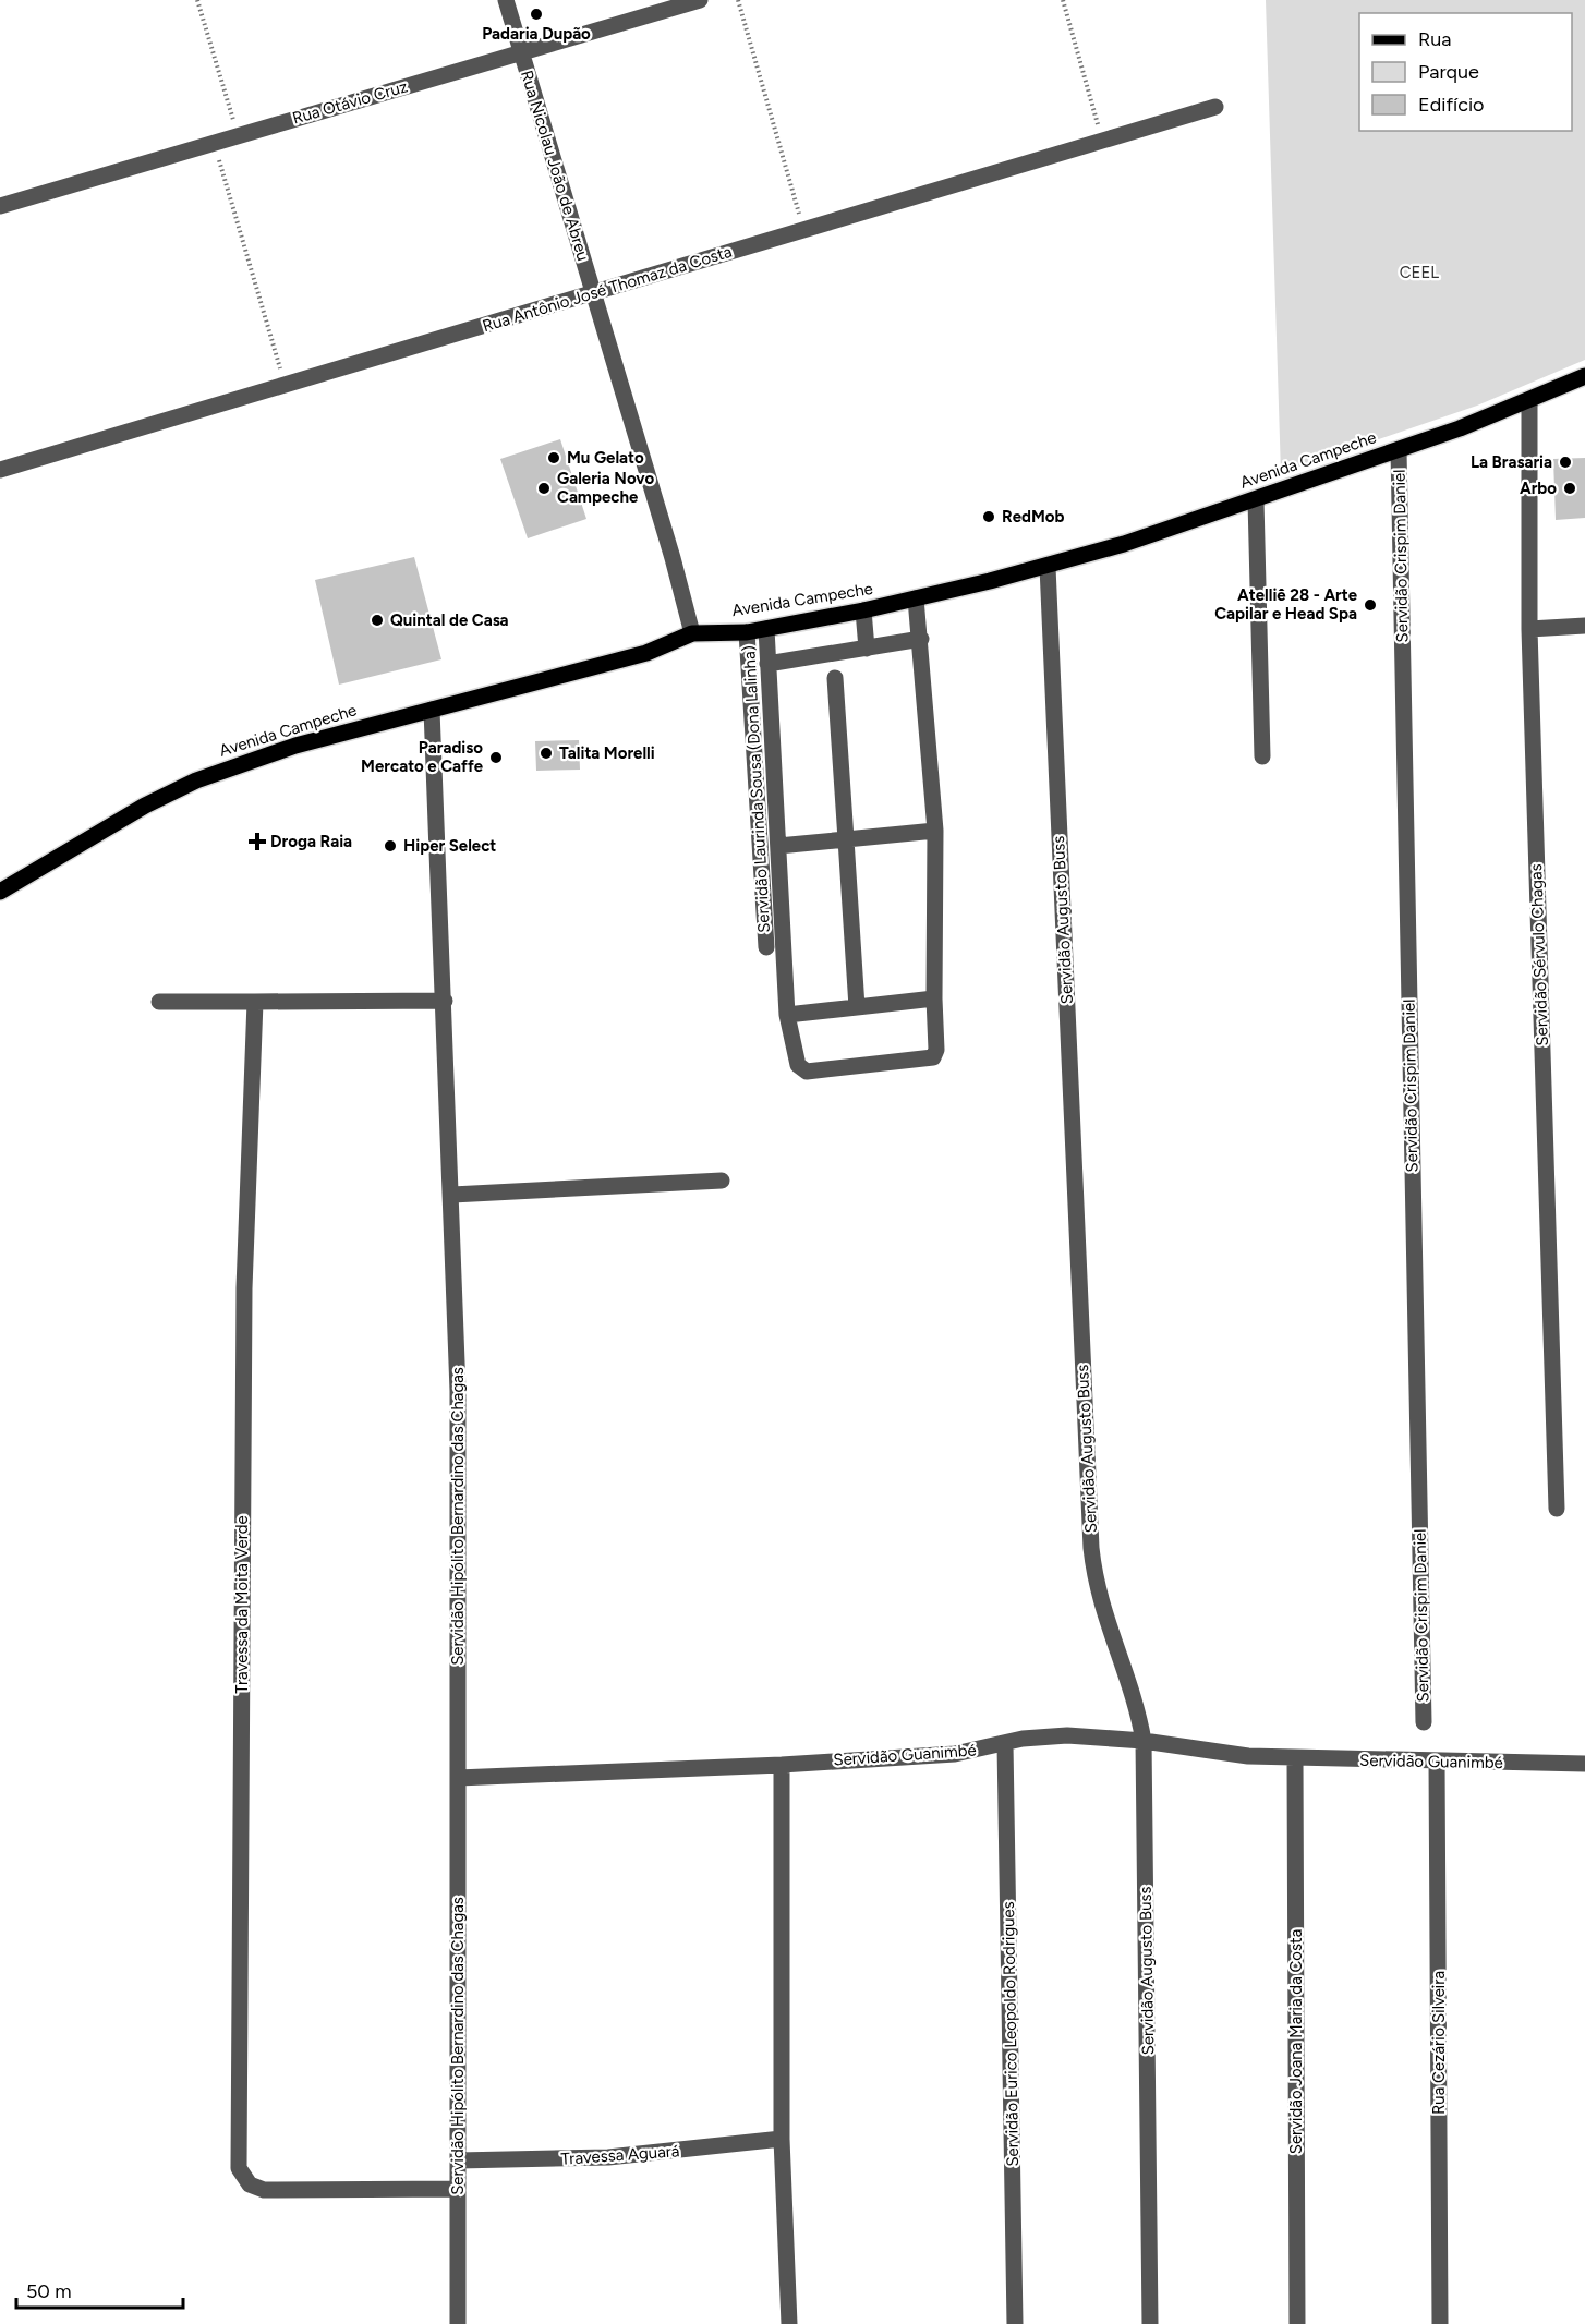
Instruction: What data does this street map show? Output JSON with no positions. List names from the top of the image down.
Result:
{
  "streets": {
    "main road": ["Avenida Campeche"],
    "street": [
      "Rua Otávio Cruz",
      "Rua Nicolau João de Abreu",
      "Rua Antônio José Thomaz da Costa",
      "Servidão Crispim Daniel",
      "Servidão Laurinda Sousa (Dona Lalinha)",
      "Servidão Augusto Buss",
      "Servidão Sérvulo Chagas",
      "Servidão Hipólito Bernardino das Chagas",
      "Travessa da Moita Verde",
      "Servidão Guanimbé",
      "Servidão Eurico Leopoldo Rodrigues",
      "Servidão Joana Maria da Costa",
      "Rua Cezário Silveira",
      "Travessa Aguará"
    ]
  },
  "crossings": [
    ["Rua Otávio Cruz", "Rua Nicolau João de Abreu"],
    ["Rua Nicolau João de Abreu", "Rua Antônio José Thomaz da Costa"],
    ["Rua Nicolau João de Abreu", "Avenida Campeche"],
    ["Avenida Campeche", "Servidão Crispim Daniel"],
    ["Avenida Campeche", "Servidão Laurinda Sousa (Dona Lalinha)"],
    ["Avenida Campeche", "Servidão Augusto Buss"],
    ["Avenida Campeche", "Servidão Sérvulo Chagas"],
    ["Avenida Campeche", "Servidão Hipólito Bernardino das Chagas"],
    ["Servidão Augusto Buss", "Servidão Guanimbé"],
    ["Servidão Hipólito Bernardino das Chagas", "Travessa da Moita Verde"],
    ["Servidão Hipólito Bernardino das Chagas", "Servidão Guanimbé"],
    ["Servidão Hipólito Bernardino das Chagas", "Travessa Aguará"],
    ["Servidão Guanimbé", "Servidão Eurico Leopoldo Rodrigues"],
    ["Servidão Guanimbé", "Servidão Joana Maria da Costa"],
    ["Servidão Guanimbé", "Rua Cezário Silveira"]
  ],
  "parks": ["CEEL"],
  "places": {
    "other": [
      "Padaria Dupão",
      "Mu Gelato",
      "La Brasaria",
      "Galeria Novo Campeche",
      "Arbo",
      "RedMob",
      "Atelliê 28 - Arte Capilar e Head Spa",
      "Quintal de Casa",
      "Talita Morelli",
      "Paradiso Mercato e Caffe",
      "Hiper Select"
    ],
    "health": ["Droga Raia"]
  },
  "legend": ["Rua", "Parque", "Edifício"],
  "scale_bar": "50 m"
}
